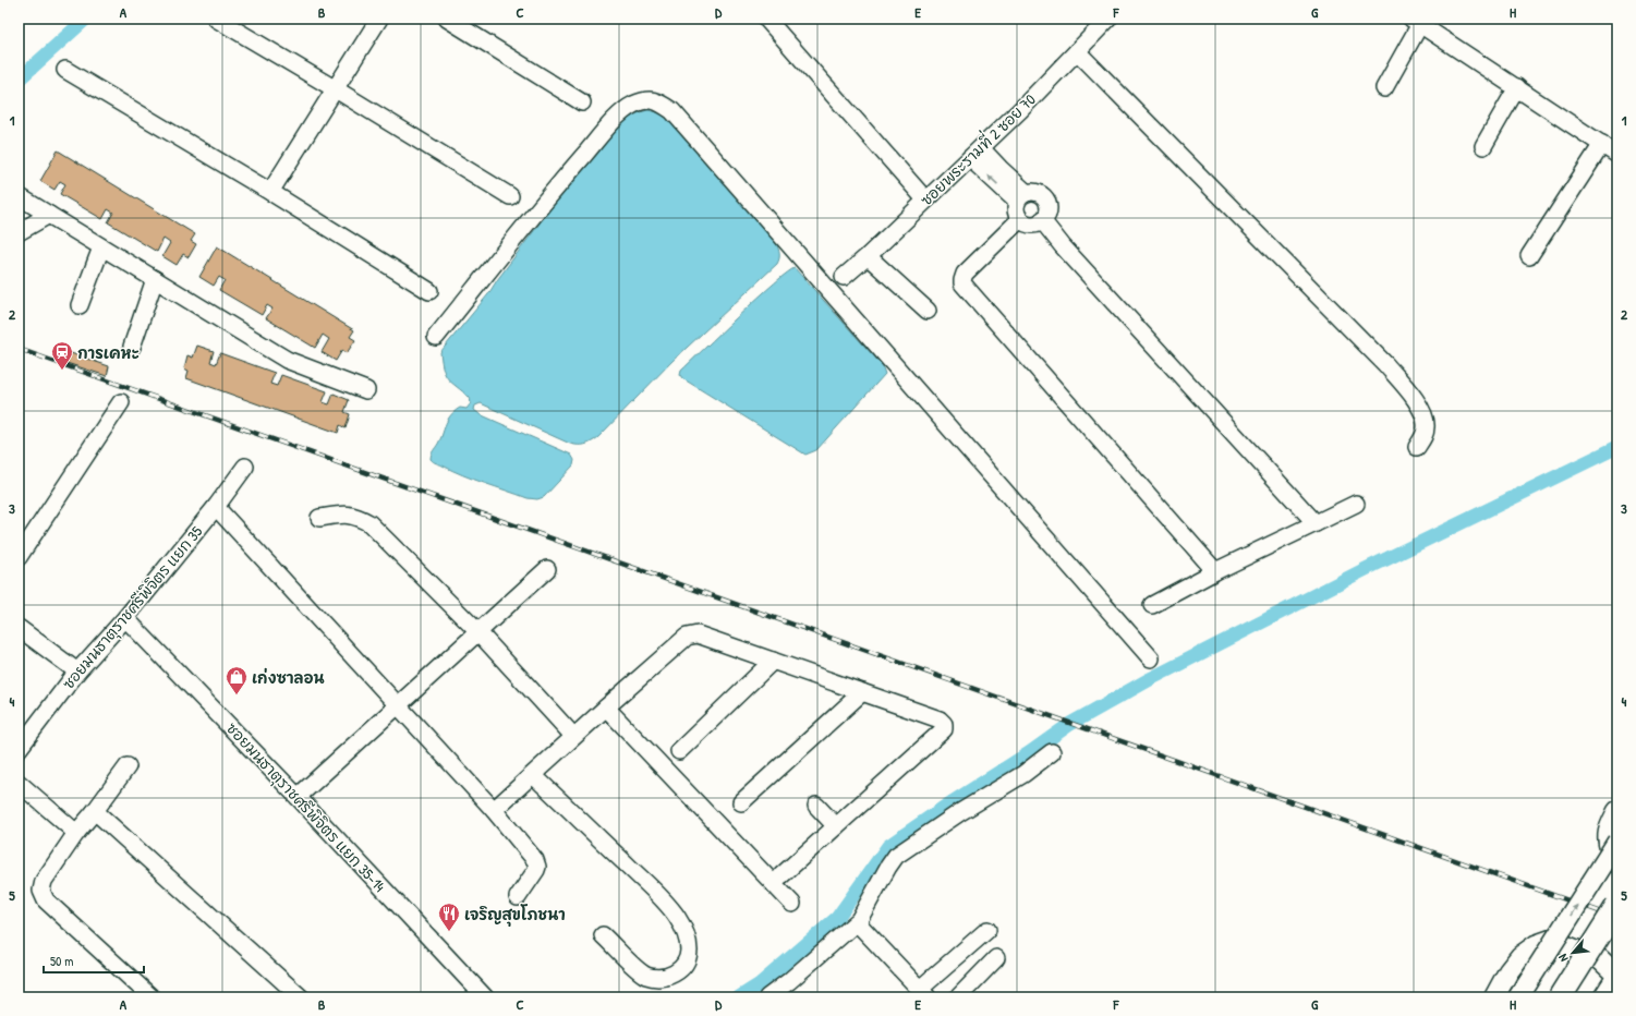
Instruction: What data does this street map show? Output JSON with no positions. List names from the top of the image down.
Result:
{
  "streets": {
    "street": ["ซอยพระรามที่ 2 ซอย 70", "ซอยมนธาตุราชศรีพิจิตร แยก 35", "ซอยมนธาตุราชศรีพิจิตร แยก 35-14"]
  },
  "crossings": [
    ["ซอยมนธาตุราชศรีพิจิตร แยก 35", "ซอยมนธาตุราชศรีพิจิตร แยก 35-14"]
  ],
  "places": {
    "station": ["การเคหะ"],
    "shop": ["เก่งซาลอน"],
    "restaurant": ["เจริญสุขโภชนา"]
  },
  "scale_bar": "50 m",
  "north": "bottom left",
  "grid": {
    "columns": [
      "A",
      "B",
      "C",
      "D",
      "E",
      "F",
      "G",
      "H"
    ],
    "rows": [
      "1",
      "2",
      "3",
      "4",
      "5"
    ]
  }
}
